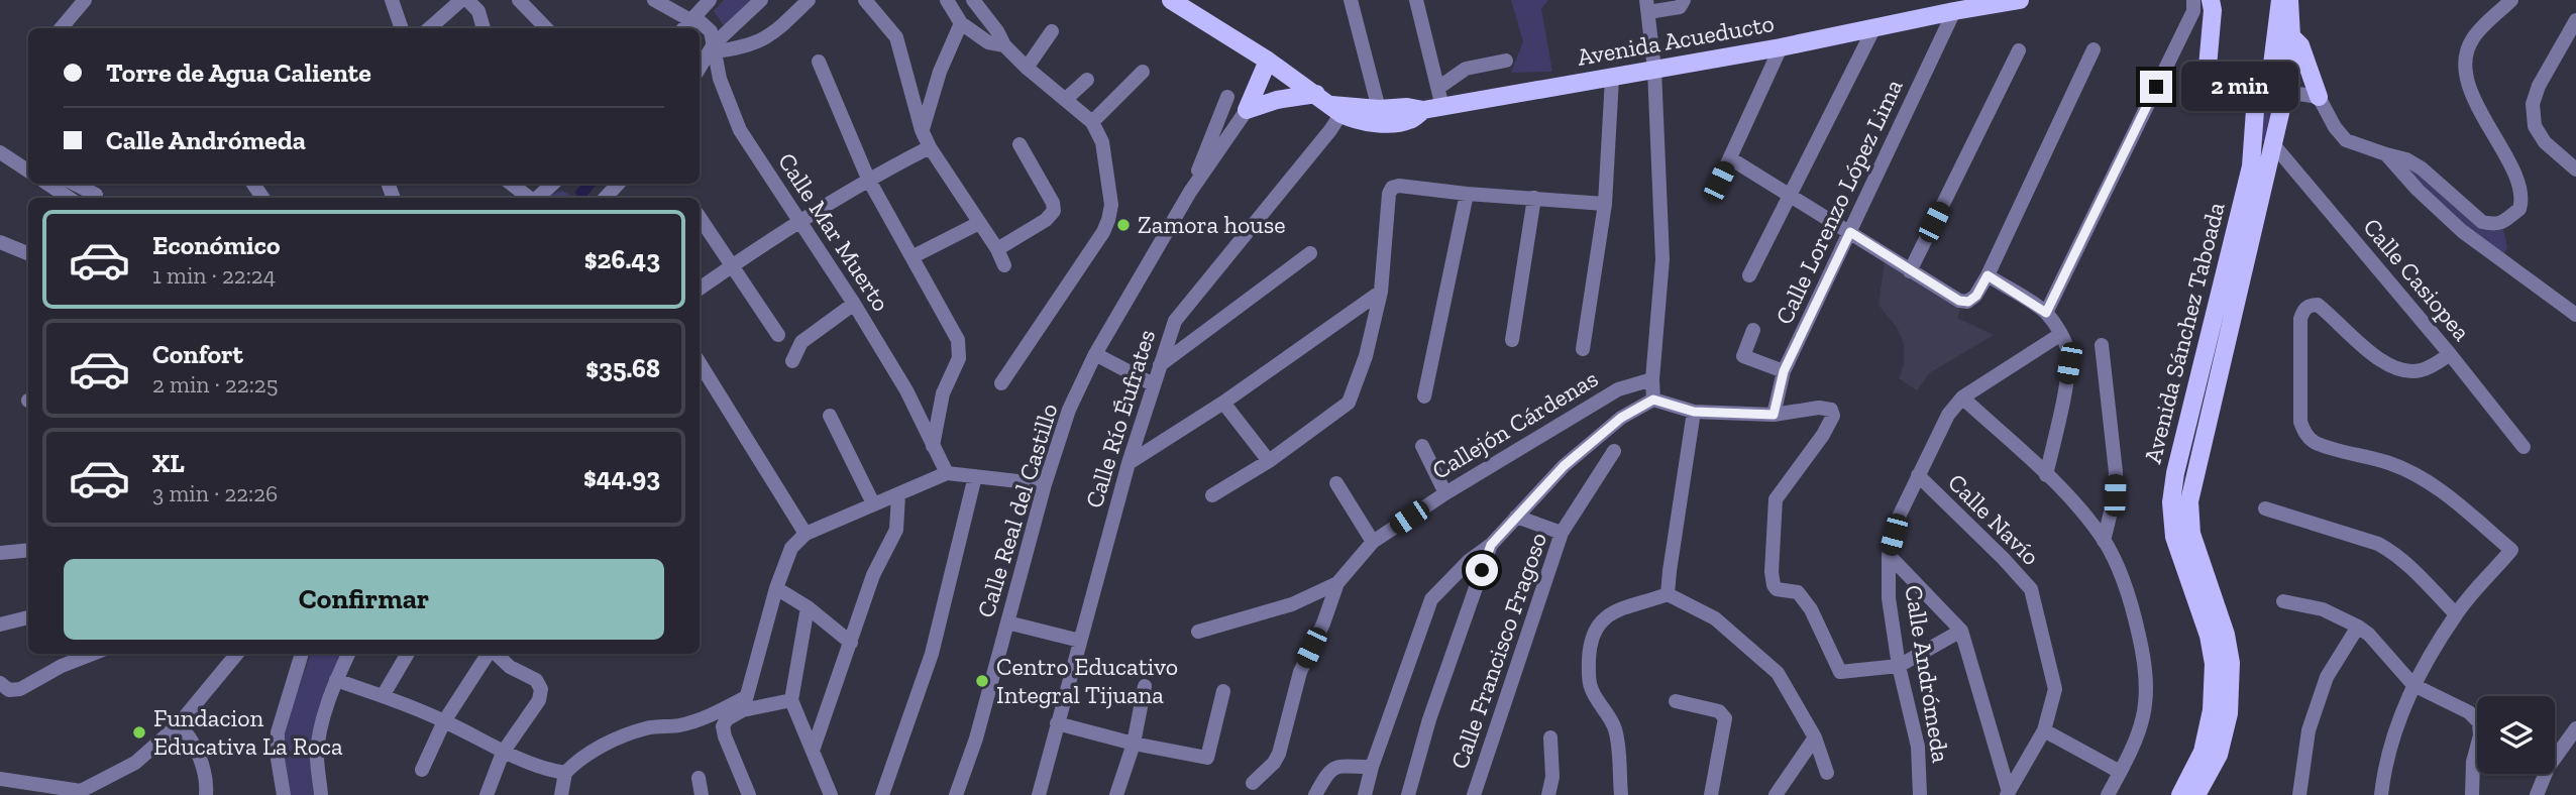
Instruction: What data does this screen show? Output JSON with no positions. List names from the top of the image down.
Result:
{
  "streets": {
    "main road": ["Avenida Acueducto", "Avenida Sánchez Taboada"],
    "street": [
      "Calle Lorenzo López Lima",
      "Calle Mar Muerto",
      "Calle Casiopea",
      "Calle Río Éufrates",
      "Callejón Cárdenas",
      "Calle Real del Castillo",
      "Calle Navío",
      "Calle Francisco Fragoso",
      "Calle Andrómeda"
    ]
  },
  "crossings": [
    ["Avenida Acueducto", "Calle Lorenzo López Lima"],
    ["Avenida Acueducto", "Calle Río Éufrates"],
    ["Calle Casiopea", "Avenida Sánchez Taboada"],
    ["Calle Navío", "Calle Andrómeda"]
  ],
  "places": ["Zamora house", "Centro Educativo Integral Tijuana", "Fundacion Educativa La Roca"],
  "page": {
    "banner": ["Torre de Agua Caliente", "Calle Andrómeda"],
    "bubble": "2 min",
    "list": [
      {
        "name": "Económico",
        "note": "1 min · 22:24",
        "value": "$26.43"
      },
      {
        "name": "Confort",
        "note": "2 min · 22:25",
        "value": "$35.68"
      },
      {
        "name": "XL",
        "note": "3 min · 22:26",
        "value": "$44.93"
      }
    ],
    "buttons": "Confirmar"
  }
}
